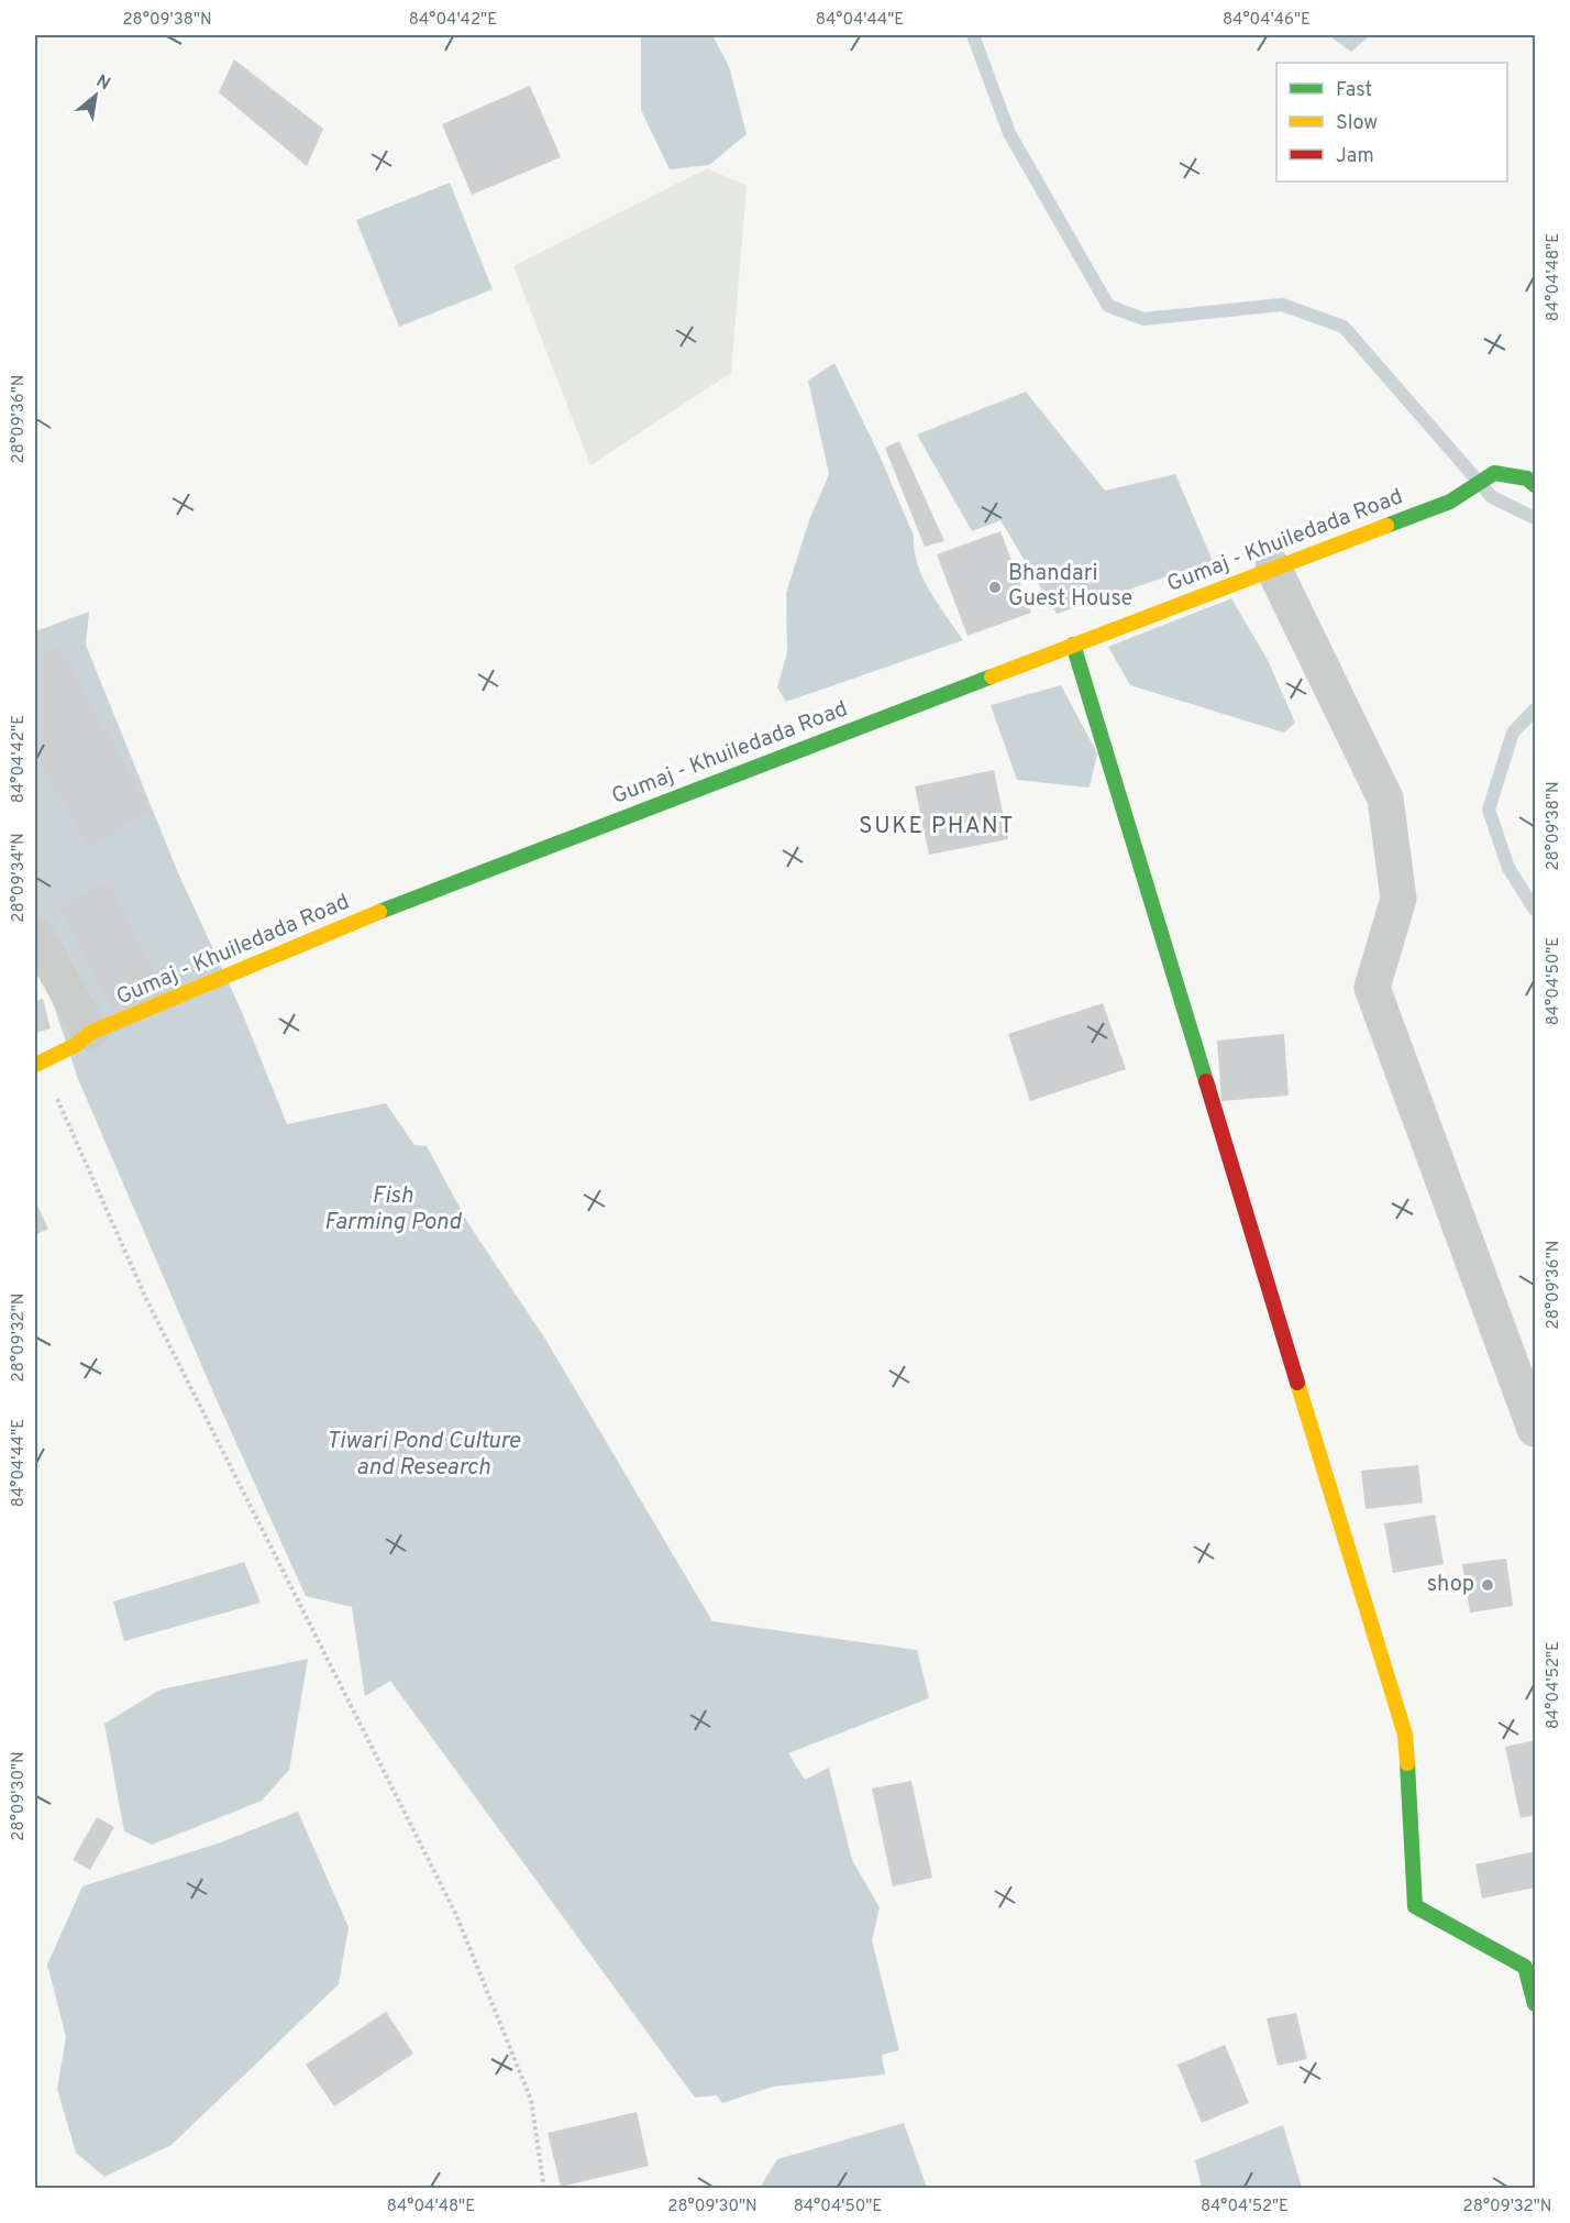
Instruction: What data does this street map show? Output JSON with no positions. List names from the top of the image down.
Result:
{
  "streets": {
    "street": ["Gumaj - Khuiledada Road"]
  },
  "districts": ["SUKE PHANT"],
  "water": ["Fish Farming Pond", "Tiwari Pond Culture and Research"],
  "places": ["Bhandari Guest House", "shop"],
  "legend": ["Fast", "Slow", "Jam"],
  "north": "top right",
  "coordinates": [
    "28°09'38\"N",
    "84°04'42\"E",
    "84°04'44\"E",
    "84°04'46\"E",
    "84°04'48\"E",
    "28°09'36\"N",
    "28°09'34\"N",
    "84°04'50\"E",
    "28°09'32\"N",
    "84°04'52\"E",
    "28°09'30\"N"
  ]
}
